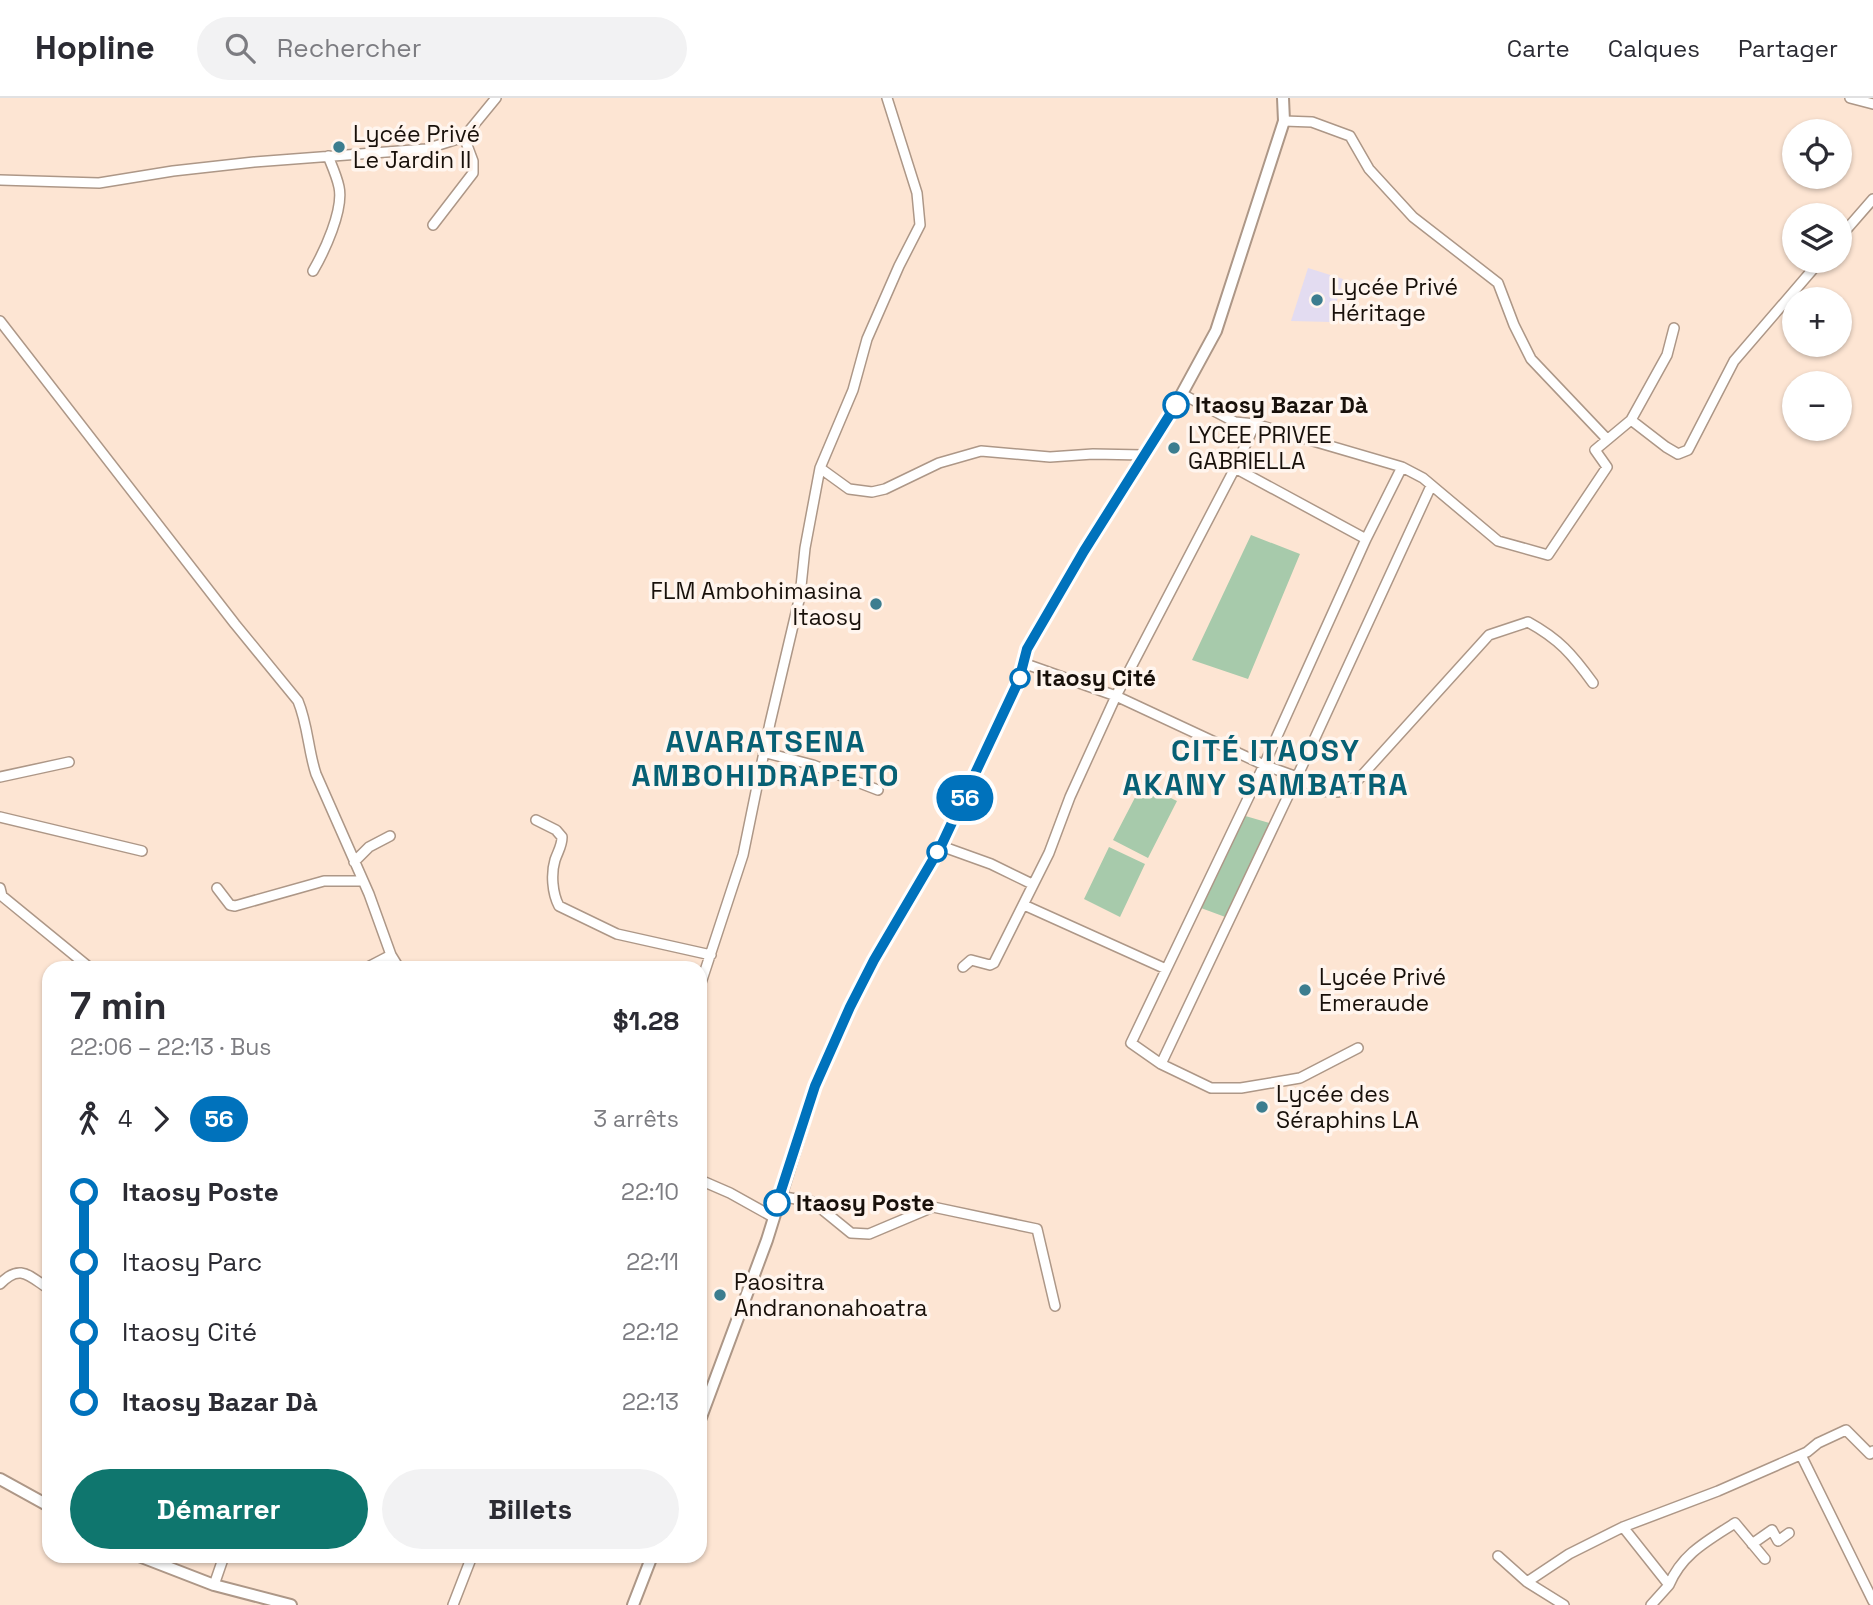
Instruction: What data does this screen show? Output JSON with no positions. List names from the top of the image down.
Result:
{
  "districts": ["AVARATSENA AMBOHIDRAPETO", "CITÉ ITAOSY AKANY SAMBATRA"],
  "places": [
    "Lycée Privé Le Jardin II",
    "Lycée Privé Héritage",
    "Itaosy Bazar Dà",
    "LYCEE PRIVEE GABRIELLA",
    "FLM Ambohimasina Itaosy",
    "Itaosy Cité",
    "Lycée Privé Emeraude",
    "Lycée des Séraphins LA",
    "Itaosy Poste",
    "Paositra Andranonahoatra"
  ],
  "lines": ["bus line 56"],
  "page": {
    "header": "Hopline",
    "search": "Rechercher",
    "nav": ["Carte", "Calques", "Partager"],
    "on_map": "56",
    "map_buttons": ["+", "−"],
    "heading": ["7 min", "22:06 – 22:13 · Bus", "$1.28"],
    "legs": ["4", "56", "3 arrêts"],
    "list": [
      {
        "name": "Itaosy Poste",
        "value": "22:10"
      },
      {
        "name": "Itaosy Parc",
        "value": "22:11"
      },
      {
        "name": "Itaosy Cité",
        "value": "22:12"
      },
      {
        "name": "Itaosy Bazar Dà",
        "value": "22:13"
      }
    ],
    "buttons": ["Démarrer", "Billets"]
  }
}
